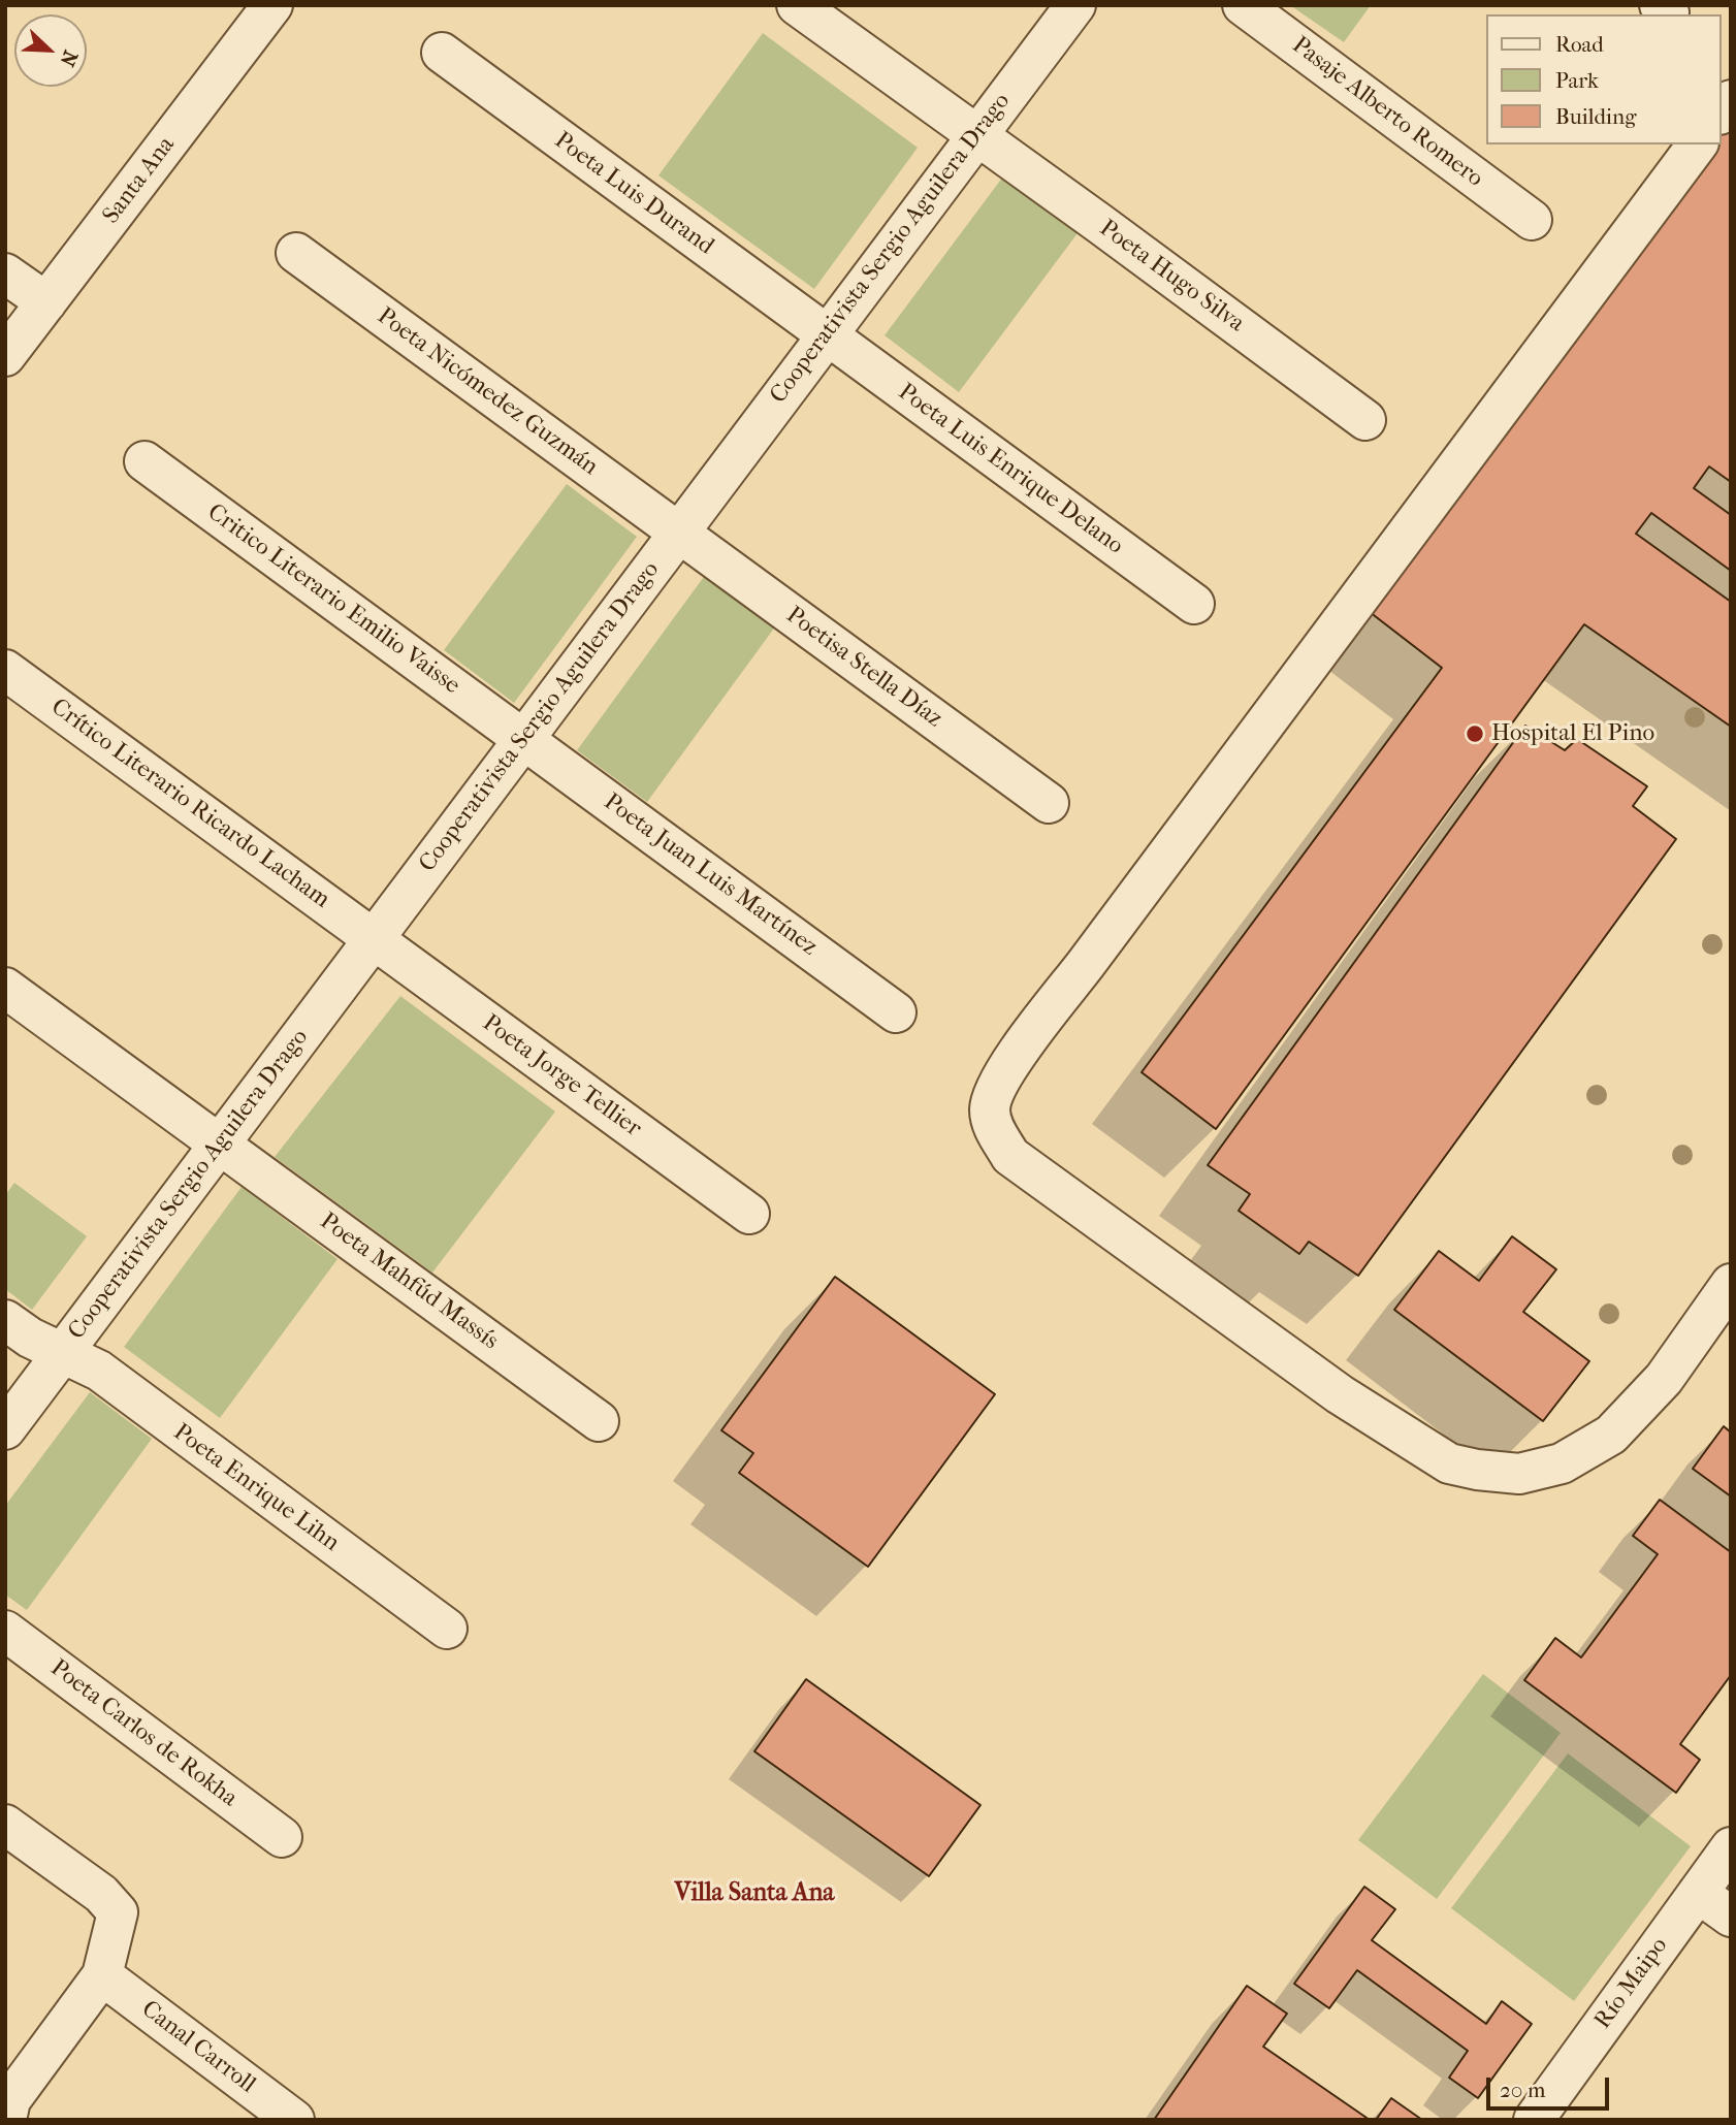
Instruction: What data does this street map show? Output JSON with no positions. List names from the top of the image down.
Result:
{
  "streets": {
    "street": [
      "Pasaje Alberto Romero",
      "Santa Ana",
      "Poeta Luis Durand",
      "Cooperativista Sergio Aguilera Drago",
      "Poeta Hugo Silva",
      "Poeta Nicómedez Guzmán",
      "Poeta Luis Enrique Delano",
      "Critico Literario Emilio Vaisse",
      "Poetisa Stella Díaz",
      "Crítico Literario Ricardo Lacham",
      "Poeta Juan Luis Martínez",
      "Poeta Jorge Tellier",
      "Poeta Mahfúd Massís",
      "Poeta Enrique Lihn",
      "Poeta Carlos de Rokha",
      "Río Maipo",
      "Canal Carroll"
    ]
  },
  "crossings": [
    ["Poeta Luis Durand", "Cooperativista Sergio Aguilera Drago"],
    ["Poeta Luis Durand", "Poeta Luis Enrique Delano"],
    ["Cooperativista Sergio Aguilera Drago", "Poeta Hugo Silva"],
    ["Cooperativista Sergio Aguilera Drago", "Poeta Nicómedez Guzmán"],
    ["Cooperativista Sergio Aguilera Drago", "Poeta Luis Enrique Delano"],
    ["Cooperativista Sergio Aguilera Drago", "Critico Literario Emilio Vaisse"],
    ["Cooperativista Sergio Aguilera Drago", "Poetisa Stella Díaz"],
    ["Cooperativista Sergio Aguilera Drago", "Crítico Literario Ricardo Lacham"],
    ["Cooperativista Sergio Aguilera Drago", "Poeta Juan Luis Martínez"],
    ["Cooperativista Sergio Aguilera Drago", "Poeta Jorge Tellier"],
    ["Cooperativista Sergio Aguilera Drago", "Poeta Mahfúd Massís"],
    ["Cooperativista Sergio Aguilera Drago", "Poeta Enrique Lihn"],
    ["Poeta Nicómedez Guzmán", "Poetisa Stella Díaz"],
    ["Critico Literario Emilio Vaisse", "Poeta Juan Luis Martínez"],
    ["Crítico Literario Ricardo Lacham", "Poeta Jorge Tellier"]
  ],
  "districts": ["Villa Santa Ana"],
  "places": ["Hospital El Pino"],
  "legend": ["Road", "Park", "Building"],
  "scale_bar": "20 m",
  "north": "bottom right"
}
